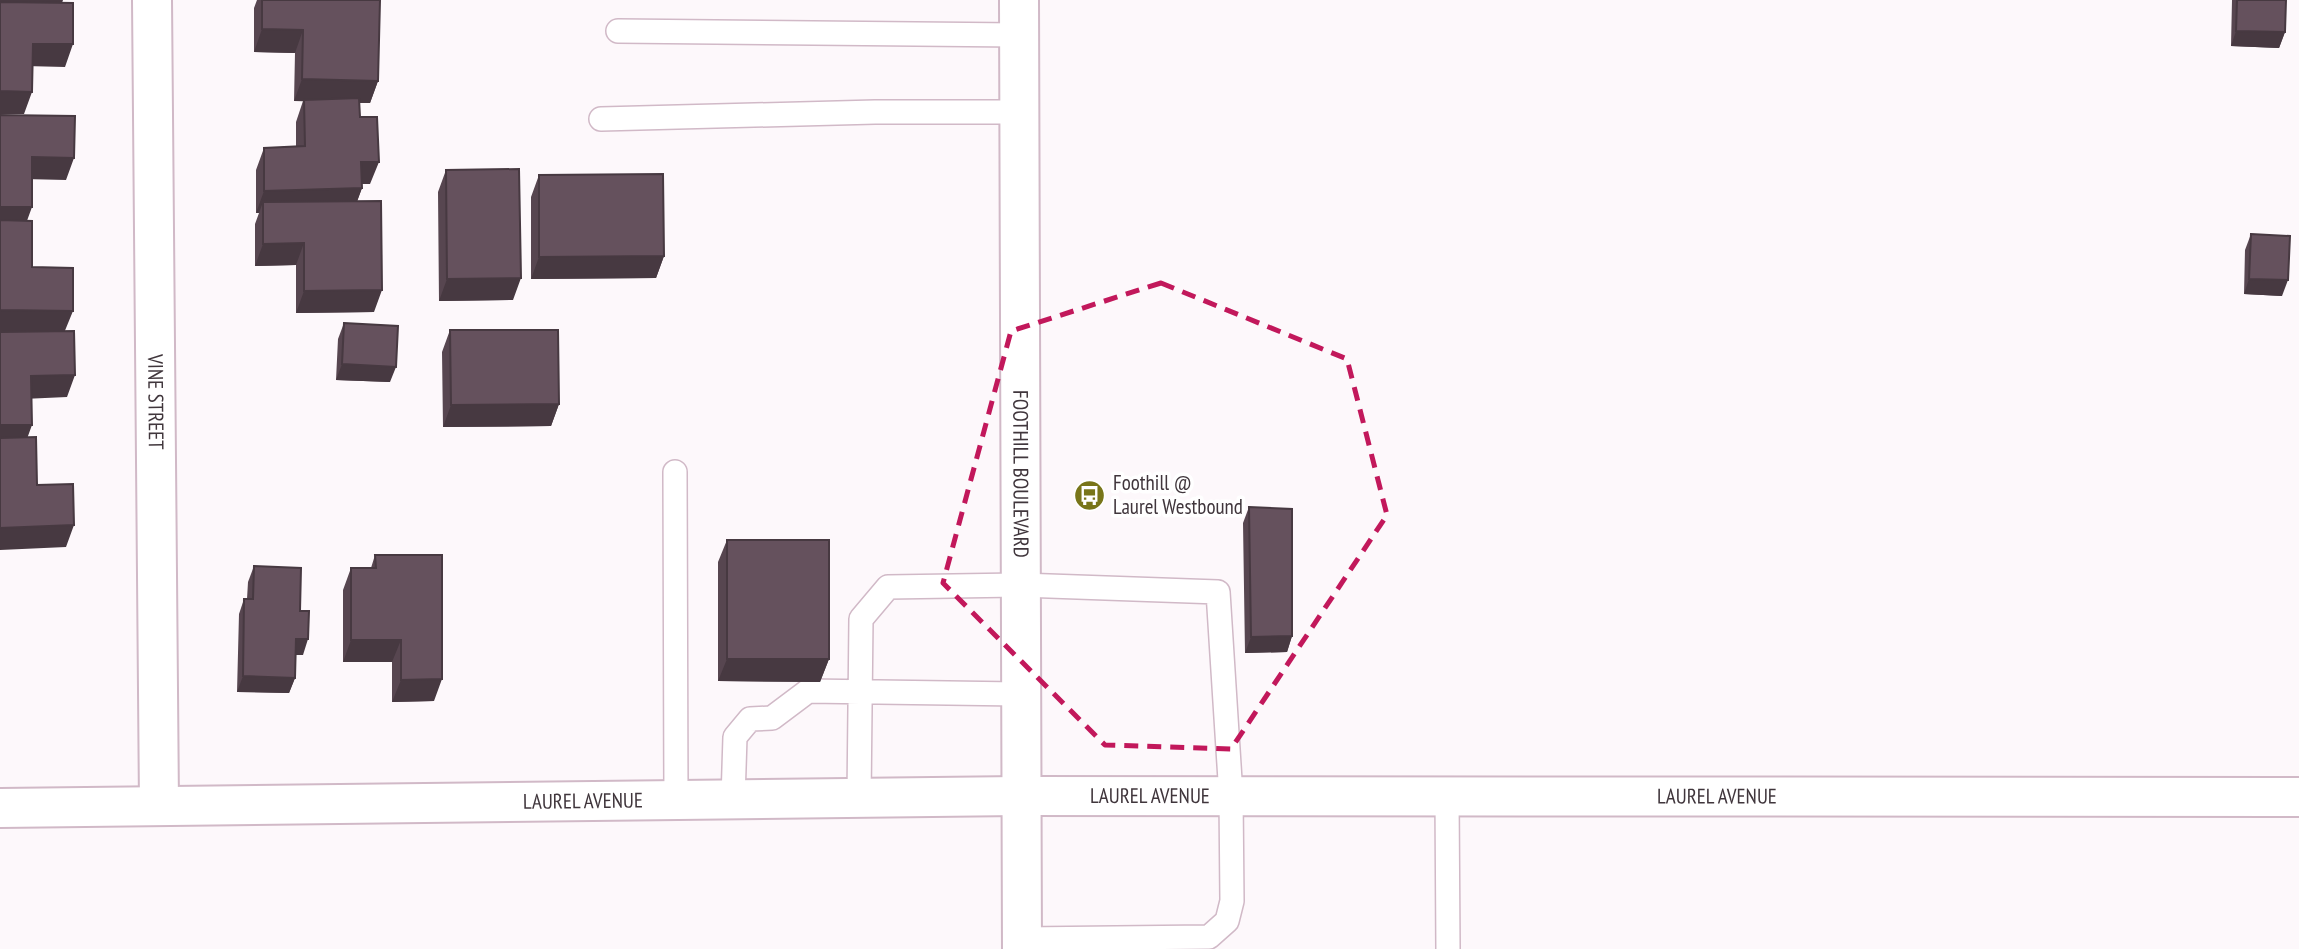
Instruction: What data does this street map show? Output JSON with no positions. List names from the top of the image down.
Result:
{
  "streets": {
    "street": ["VINE STREET", "FOOTHILL BOULEVARD", "LAUREL AVENUE"]
  },
  "crossings": [
    ["VINE STREET", "LAUREL AVENUE"],
    ["FOOTHILL BOULEVARD", "LAUREL AVENUE"]
  ],
  "places": {
    "bus stop": ["Foothill @ Laurel Westbound"]
  }
}
